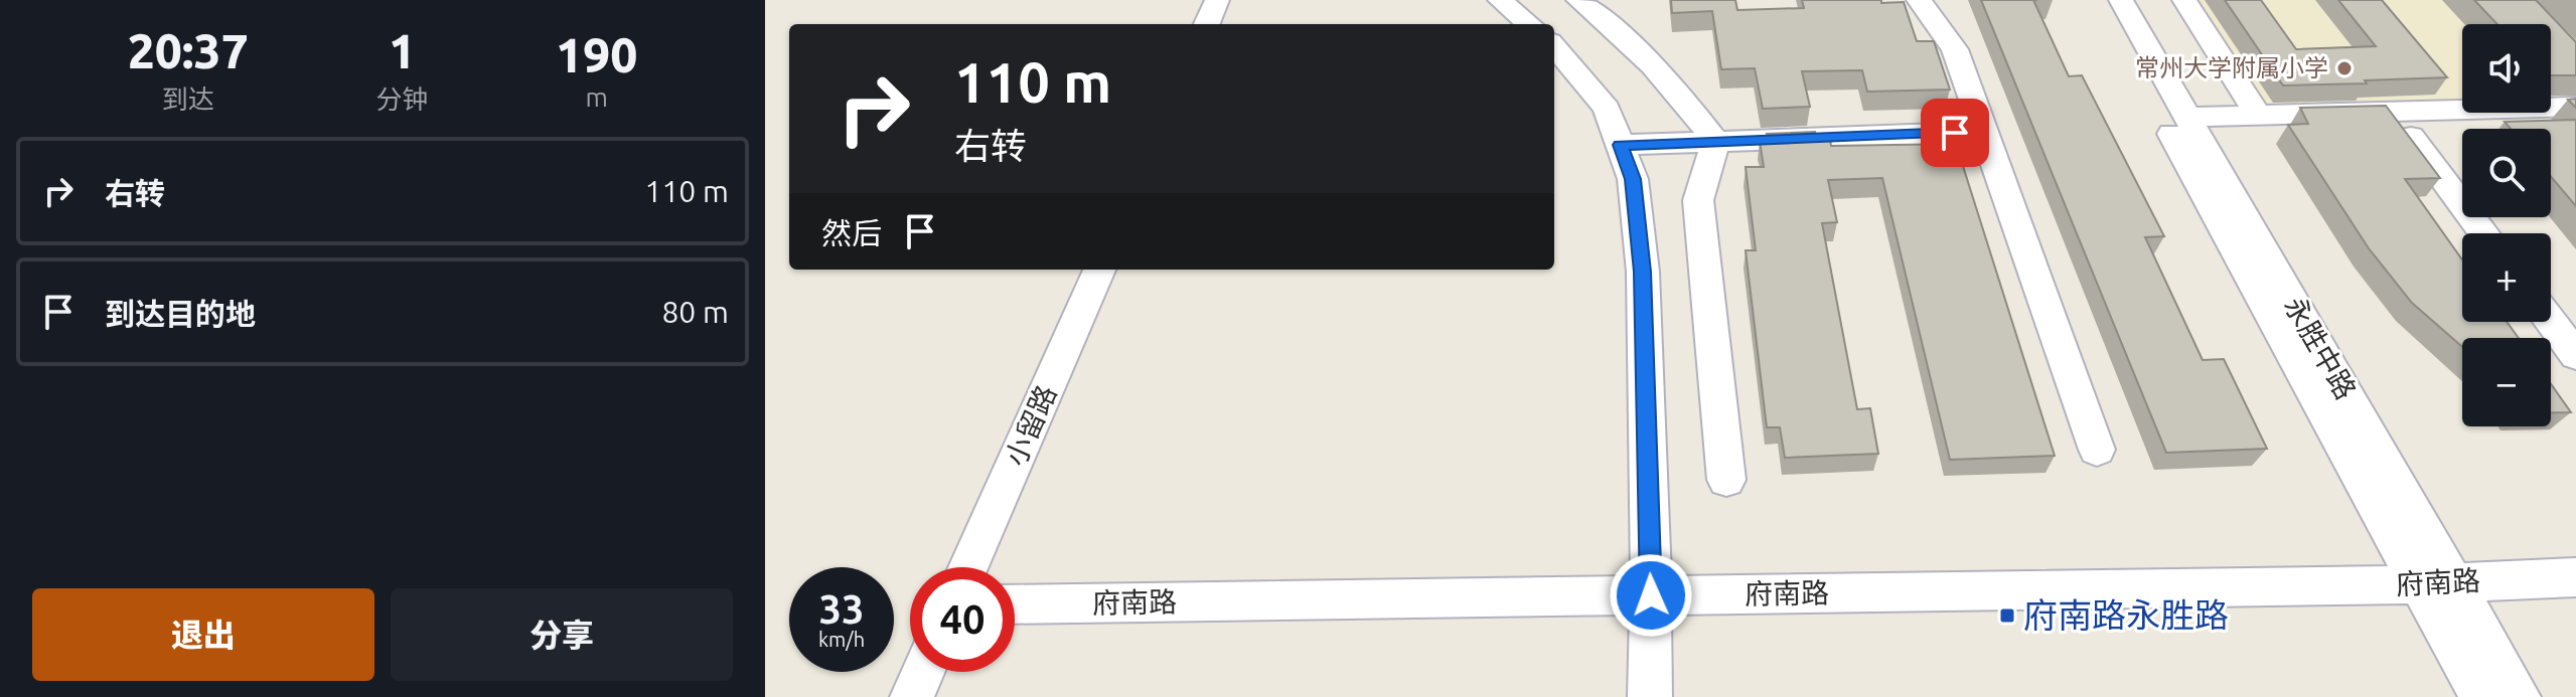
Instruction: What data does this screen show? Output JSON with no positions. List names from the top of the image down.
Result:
{
  "streets": {
    "street": ["永胜中路", "小留路", "府南路"]
  },
  "crossings": [
    ["永胜中路", "府南路"]
  ],
  "places": {
    "other": ["常州大学附属小学"],
    "transit": ["府南路永胜路"]
  },
  "page": {
    "eta": [
      "20:37",
      "到达",
      "1",
      "分钟",
      "190",
      "m"
    ],
    "map_buttons": ["+", "−"],
    "turn": ["110 m", "右转"],
    "list": [
      {
        "name": "右转",
        "value": "110 m"
      },
      {
        "name": "到达目的地",
        "value": "80 m"
      }
    ],
    "then": "然后",
    "speed": "33 km/h",
    "limit": "40",
    "buttons": ["退出", "分享"]
  }
}
